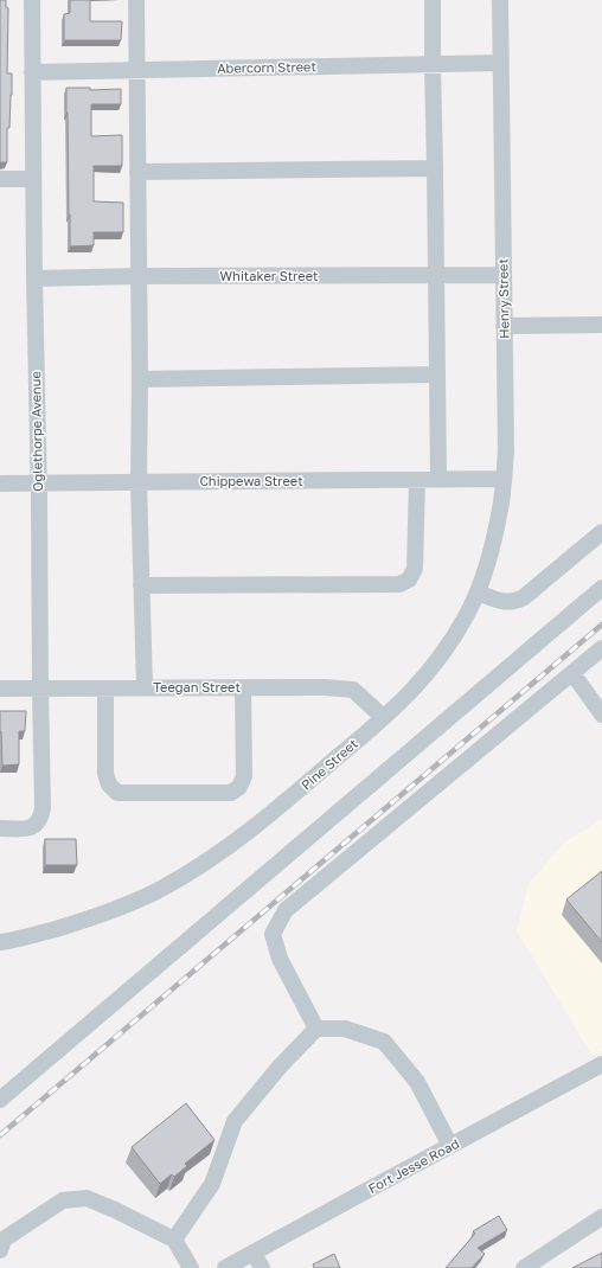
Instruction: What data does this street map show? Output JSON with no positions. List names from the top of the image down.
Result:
{
  "streets": {
    "street": [
      "Abercorn Street",
      "Whitaker Street",
      "Henry Street",
      "Oglethorpe Avenue",
      "Chippewa Street",
      "Teegan Street",
      "Pine Street",
      "Fort Jesse Road"
    ]
  },
  "crossings": [
    ["Abercorn Street", "Henry Street"],
    ["Abercorn Street", "Oglethorpe Avenue"],
    ["Whitaker Street", "Henry Street"],
    ["Whitaker Street", "Oglethorpe Avenue"],
    ["Henry Street", "Chippewa Street"],
    ["Henry Street", "Pine Street"],
    ["Oglethorpe Avenue", "Chippewa Street"],
    ["Oglethorpe Avenue", "Teegan Street"],
    ["Teegan Street", "Pine Street"]
  ]
}
